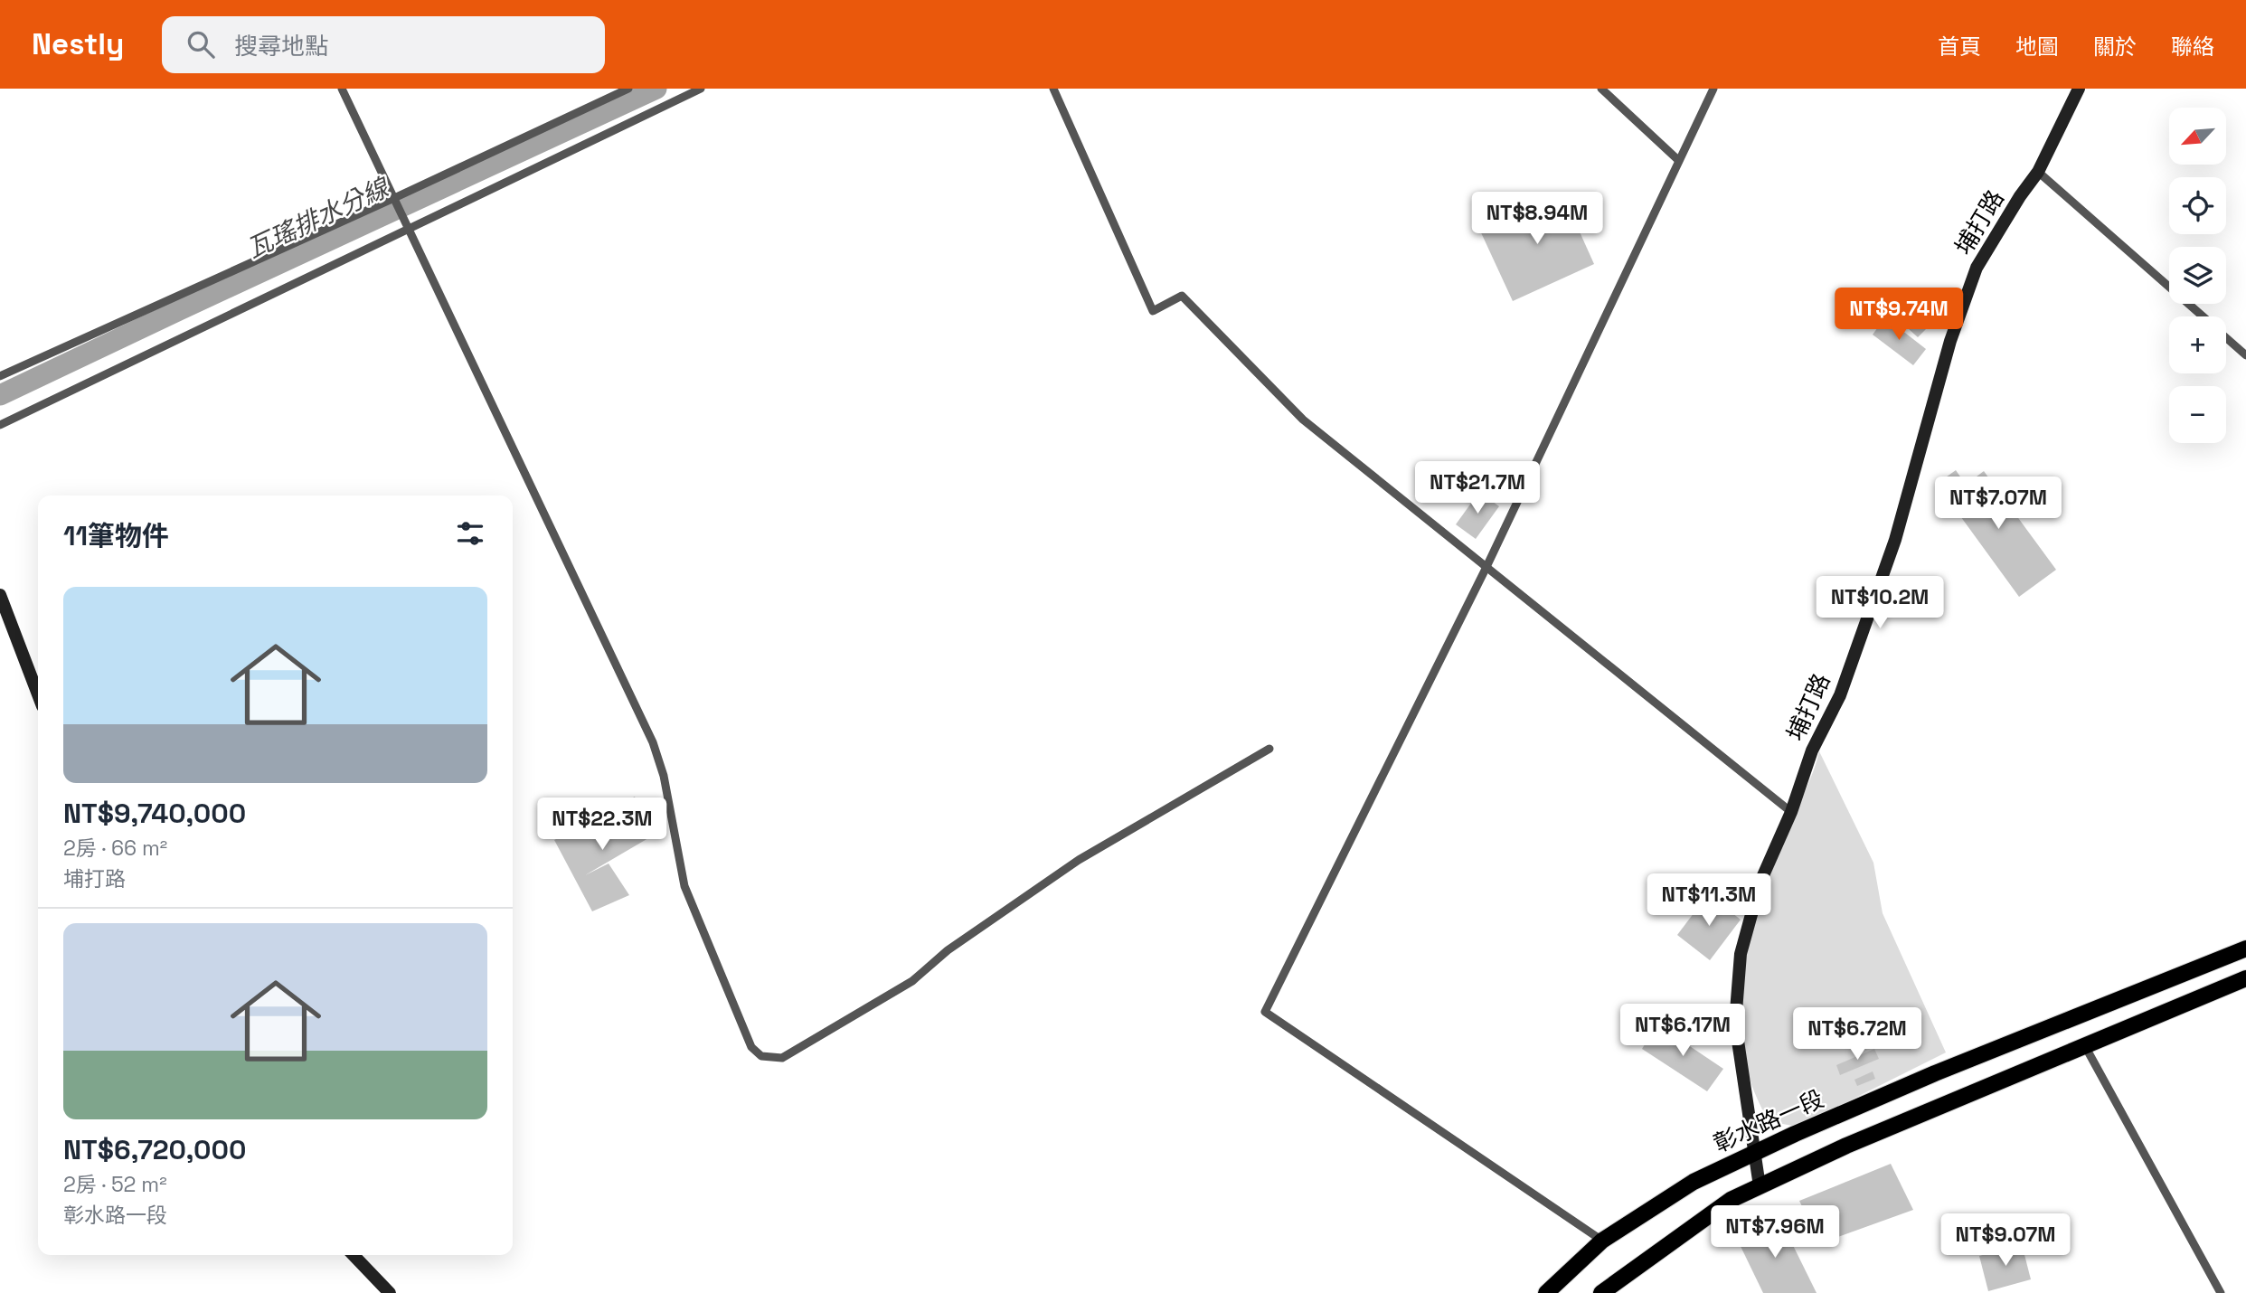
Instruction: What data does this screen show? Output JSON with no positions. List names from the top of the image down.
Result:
{
  "streets": {
    "main road": ["彰水路一段"],
    "street": ["埔打路"]
  },
  "crossings": [
    ["埔打路", "彰水路一段"]
  ],
  "water": ["瓦瑤排水分線"],
  "north": "bottom left",
  "page": {
    "header": "Nestly",
    "search": "搜尋地點",
    "nav": [
      "首頁",
      "地圖",
      "關於",
      "聯絡"
    ],
    "map_buttons": ["+", "−"],
    "price": [
      "NT$8.94M",
      "NT$9.74M",
      "NT$21.7M",
      "NT$7.07M",
      "NT$10.2M",
      "NT$22.3M",
      "NT$11.3M",
      "NT$6.17M",
      "NT$6.72M",
      "NT$7.96M",
      "NT$9.07M"
    ],
    "heading": "11筆物件",
    "list": [
      {
        "name": "NT$9,740,000",
        "note": "2房 · 66 m² · 埔打路"
      },
      {
        "name": "NT$6,720,000",
        "note": "2房 · 52 m² · 彰水路一段"
      }
    ]
  }
}
